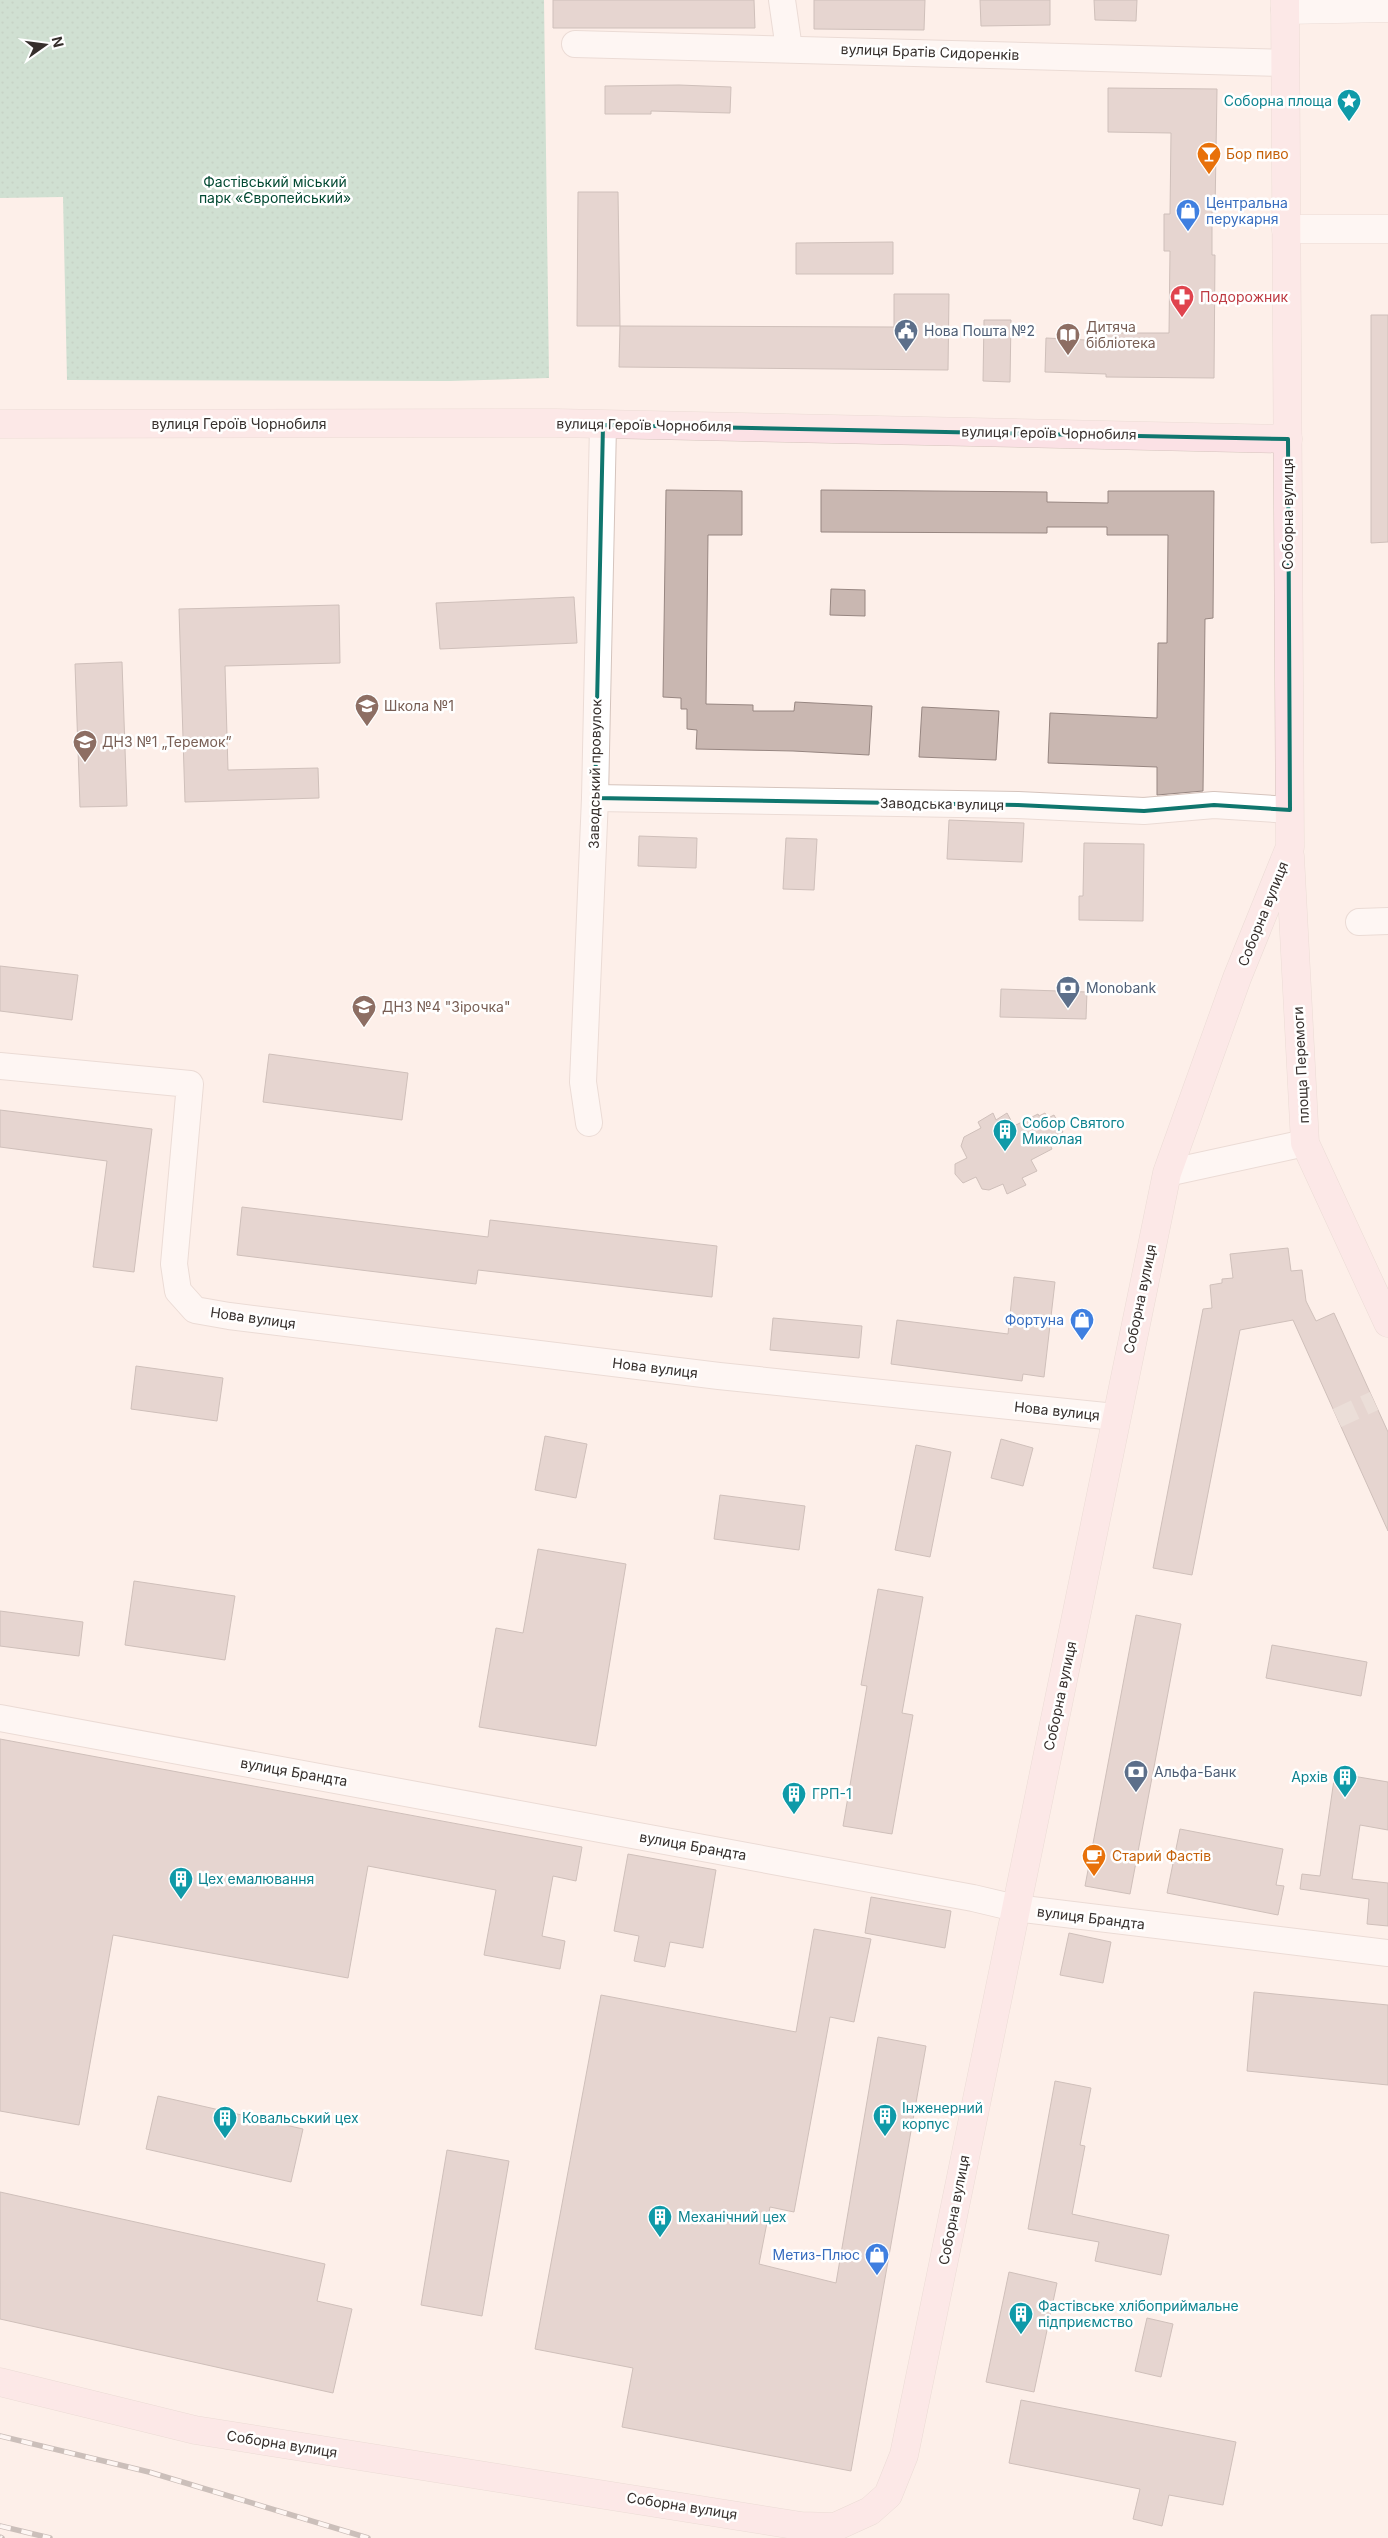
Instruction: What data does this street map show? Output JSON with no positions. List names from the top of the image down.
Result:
{
  "streets": {
    "main road": ["вулиця Героїв Чорнобиля", "Соборна вулиця", "площа Перемоги"],
    "street": [
      "вулиця Братів Сидоренків",
      "Заводський провулок",
      "Заводська вулиця",
      "Нова вулиця",
      "вулиця Брандта"
    ]
  },
  "crossings": [
    ["вулиця Братів Сидоренків", "Соборна вулиця"],
    ["вулиця Героїв Чорнобиля", "Соборна вулиця"],
    ["вулиця Героїв Чорнобиля", "Заводський провулок"],
    ["Соборна вулиця", "Заводська вулиця"],
    ["Соборна вулиця", "площа Перемоги"],
    ["Соборна вулиця", "Нова вулиця"],
    ["Соборна вулиця", "вулиця Брандта"],
    ["Заводський провулок", "Заводська вулиця"]
  ],
  "parks": ["Фастівський міський парк «Європейський»"],
  "places": {
    "place": ["Соборна площа"],
    "bar": ["Бор пиво"],
    "shop": ["Центральна перукарня", "Фортуна", "Метиз-Плюс"],
    "pharmacy": ["Подорожник"],
    "public building": ["Нова Пошта №2"],
    "library": ["Дитяча бібліотека"],
    "school or university": ["Школа №1", "ДНЗ №1 „Теремок”", "ДНЗ №4 \"Зірочка\""],
    "bank": ["Monobank", "Альфа-Банк"],
    "building": [
      "Собор Святого Миколая",
      "Архів",
      "ГРП-1",
      "Цех емалювання",
      "Інженерний корпус",
      "Ковальський цех",
      "Механічний цех",
      "Фастівське хлібоприймальне підприємство"
    ],
    "cafe": ["Старий Фастів"]
  },
  "north": "right"
}
